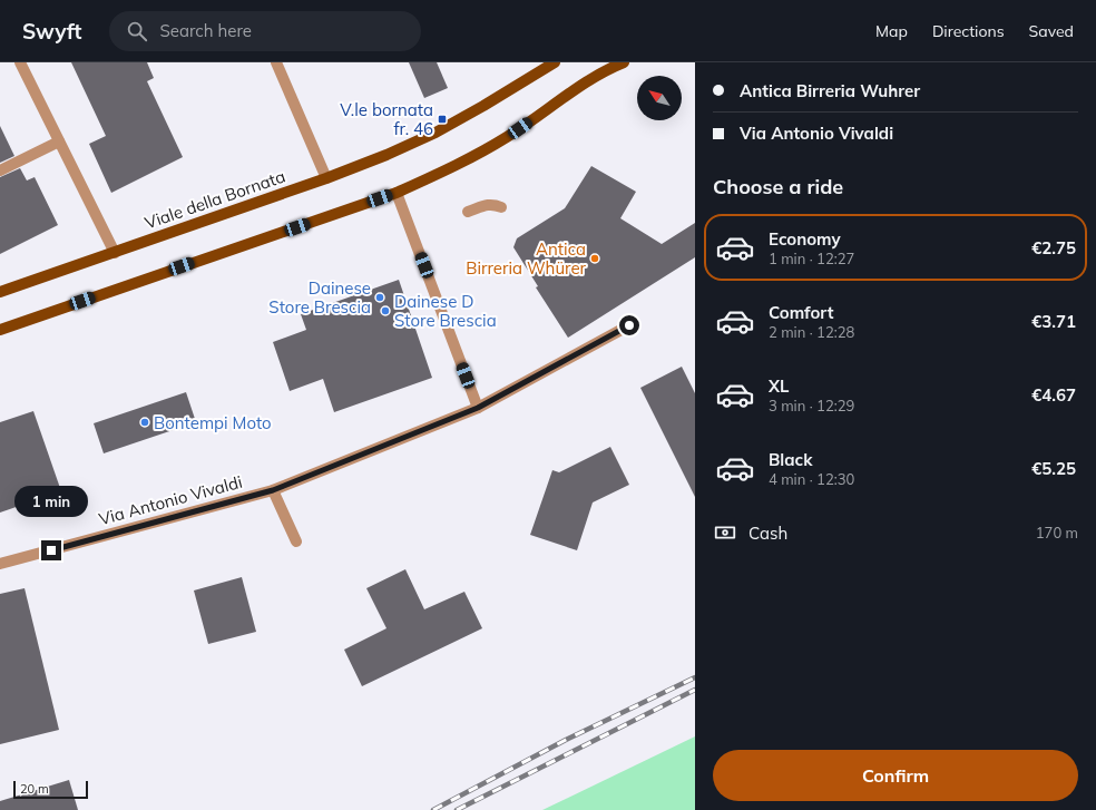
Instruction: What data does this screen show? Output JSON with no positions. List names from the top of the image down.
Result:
{
  "streets": {
    "main road": ["Viale della Bornata"],
    "street": ["Via Antonio Vivaldi"]
  },
  "places": {
    "transit": ["V.le bornata fr. 46"],
    "other": [
      "Antica Birreria Whürer",
      "Dainese Store Brescia",
      "Dainese D Store Brescia",
      "Bontempi Moto"
    ]
  },
  "scale_bar": "20 m",
  "north": "top left",
  "page": {
    "header": "Swyft",
    "search": "Search here",
    "nav": ["Map", "Directions", "Saved"],
    "banner": ["Antica Birreria Wuhrer", "Via Antonio Vivaldi"],
    "heading": "Choose a ride",
    "list": [
      {
        "name": "Economy",
        "note": "1 min · 12:27",
        "value": "€2.75"
      },
      {
        "name": "Comfort",
        "note": "2 min · 12:28",
        "value": "€3.71"
      },
      {
        "name": "XL",
        "note": "3 min · 12:29",
        "value": "€4.67"
      },
      {
        "name": "Black",
        "note": "4 min · 12:30",
        "value": "€5.25"
      }
    ],
    "bubble": "1 min",
    "pay": ["Cash", "170 m"],
    "buttons": "Confirm",
    "scale": "20 m"
  }
}
